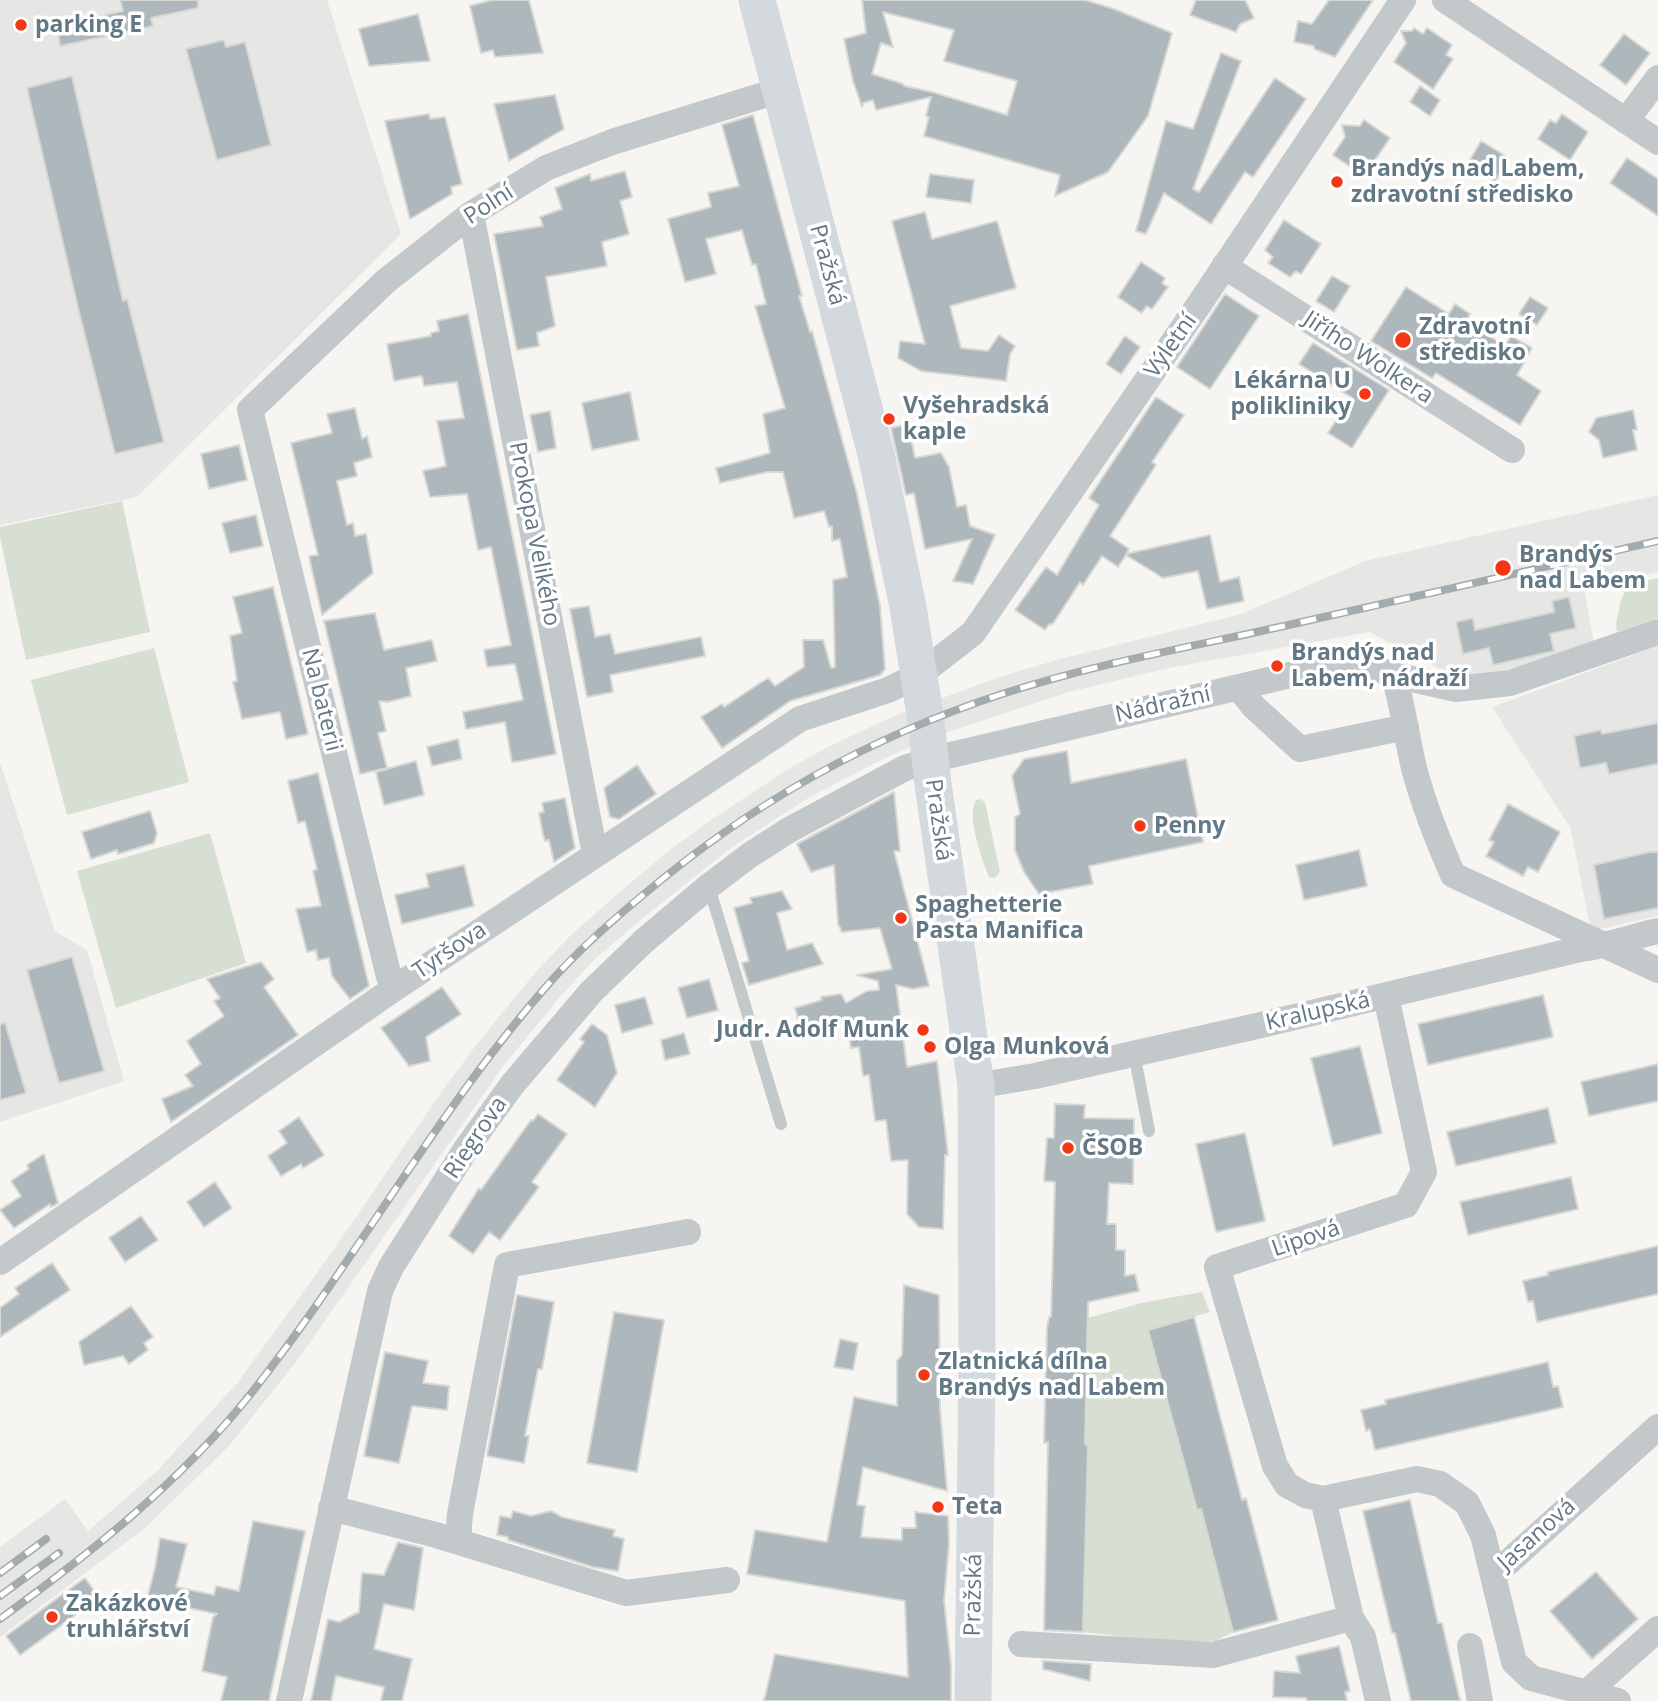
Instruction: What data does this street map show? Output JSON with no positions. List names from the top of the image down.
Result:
{
  "streets": {
    "main road": ["Pražská"],
    "street": [
      "Polní",
      "Výletní",
      "Jiřího Wolkera",
      "Prokopa Velikého",
      "Na baterii",
      "Nádražní",
      "Tyršova",
      "Kralupská",
      "Riegrova",
      "Lipová",
      "Jasanová"
    ]
  },
  "crossings": [
    ["Polní", "Pražská"],
    ["Polní", "Prokopa Velikého"],
    ["Polní", "Na baterii"],
    ["Pražská", "Výletní"],
    ["Pražská", "Nádražní"],
    ["Pražská", "Tyršova"],
    ["Pražská", "Kralupská"],
    ["Pražská", "Riegrova"],
    ["Výletní", "Jiřího Wolkera"],
    ["Výletní", "Tyršova"],
    ["Prokopa Velikého", "Tyršova"],
    ["Na baterii", "Tyršova"],
    ["Nádražní", "Riegrova"],
    ["Kralupská", "Lipová"],
    ["Lipová", "Jasanová"]
  ],
  "places": [
    "parking E",
    "Brandýs nad Labem, zdravotní středisko",
    "Zdravotní středisko",
    "Lékárna U polikliniky",
    "Vyšehradská kaple",
    "Brandýs nad Labem",
    "Brandýs nad Labem, nádraží",
    "Penny",
    "Spaghetterie Pasta Manifica",
    "Judr. Adolf Munk",
    "Olga Munková",
    "ČSOB",
    "Zlatnická dílna Brandýs nad Labem",
    "Teta",
    "Zakázkové truhlářství"
  ]
}
